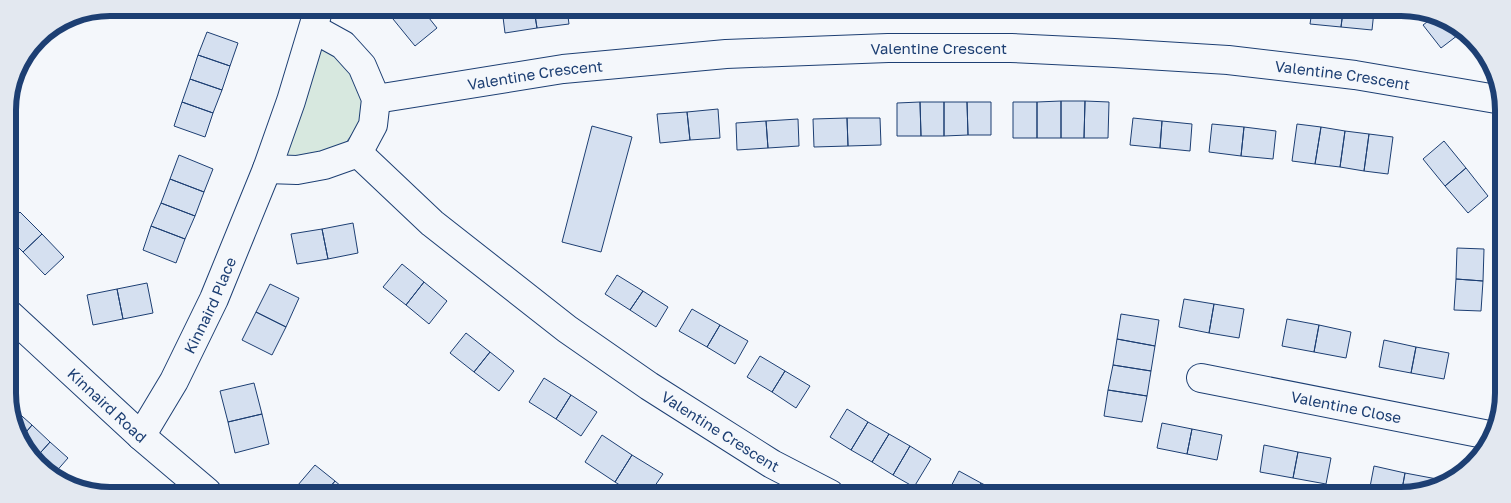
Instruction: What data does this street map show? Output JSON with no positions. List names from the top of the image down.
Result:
{
  "streets": {
    "street": [
      "Valentine Crescent",
      "Kinnaird Place",
      "Kinnaird Road",
      "Valentine Close"
    ]
  },
  "crossings": [
    ["Valentine Crescent", "Kinnaird Place"],
    ["Kinnaird Place", "Kinnaird Road"]
  ]
}
